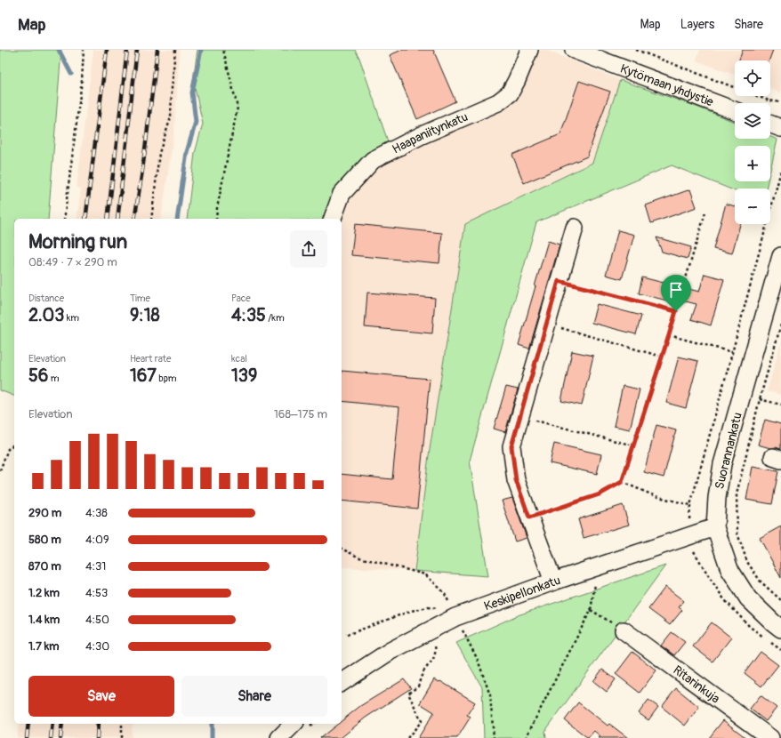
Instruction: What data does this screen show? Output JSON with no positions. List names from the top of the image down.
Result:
{
  "streets": {
    "street": [
      "Kytömaan yhdystie",
      "Haapaniitynkatu",
      "Suorannankatu",
      "Keskipellonkatu",
      "Ritarinkuja"
    ]
  },
  "crossings": [
    ["Suorannankatu", "Keskipellonkatu"]
  ],
  "page": {
    "header": "Map",
    "nav": ["Map", "Layers", "Share"],
    "map_buttons": ["+", "−"],
    "heading": ["Morning run", "08:49 · 7 × 290 m"],
    "stats": [
      ["Distance", "2.03 km"],
      ["Time", "9:18"],
      ["Pace", "4:35 /km"],
      ["Elevation", "56 m"],
      ["Heart rate", "167 bpm"],
      ["kcal", "139"]
    ],
    "chart": ["Elevation", "168–175 m"],
    "list": [
      {
        "name": "290 m",
        "note": "4:38"
      },
      {
        "name": "580 m",
        "note": "4:09"
      },
      {
        "name": "870 m",
        "note": "4:31"
      },
      {
        "name": "1.2 km",
        "note": "4:53"
      },
      {
        "name": "1.4 km",
        "note": "4:50"
      },
      {
        "name": "1.7 km",
        "note": "4:30"
      }
    ],
    "buttons": ["Save", "Share"]
  }
}
